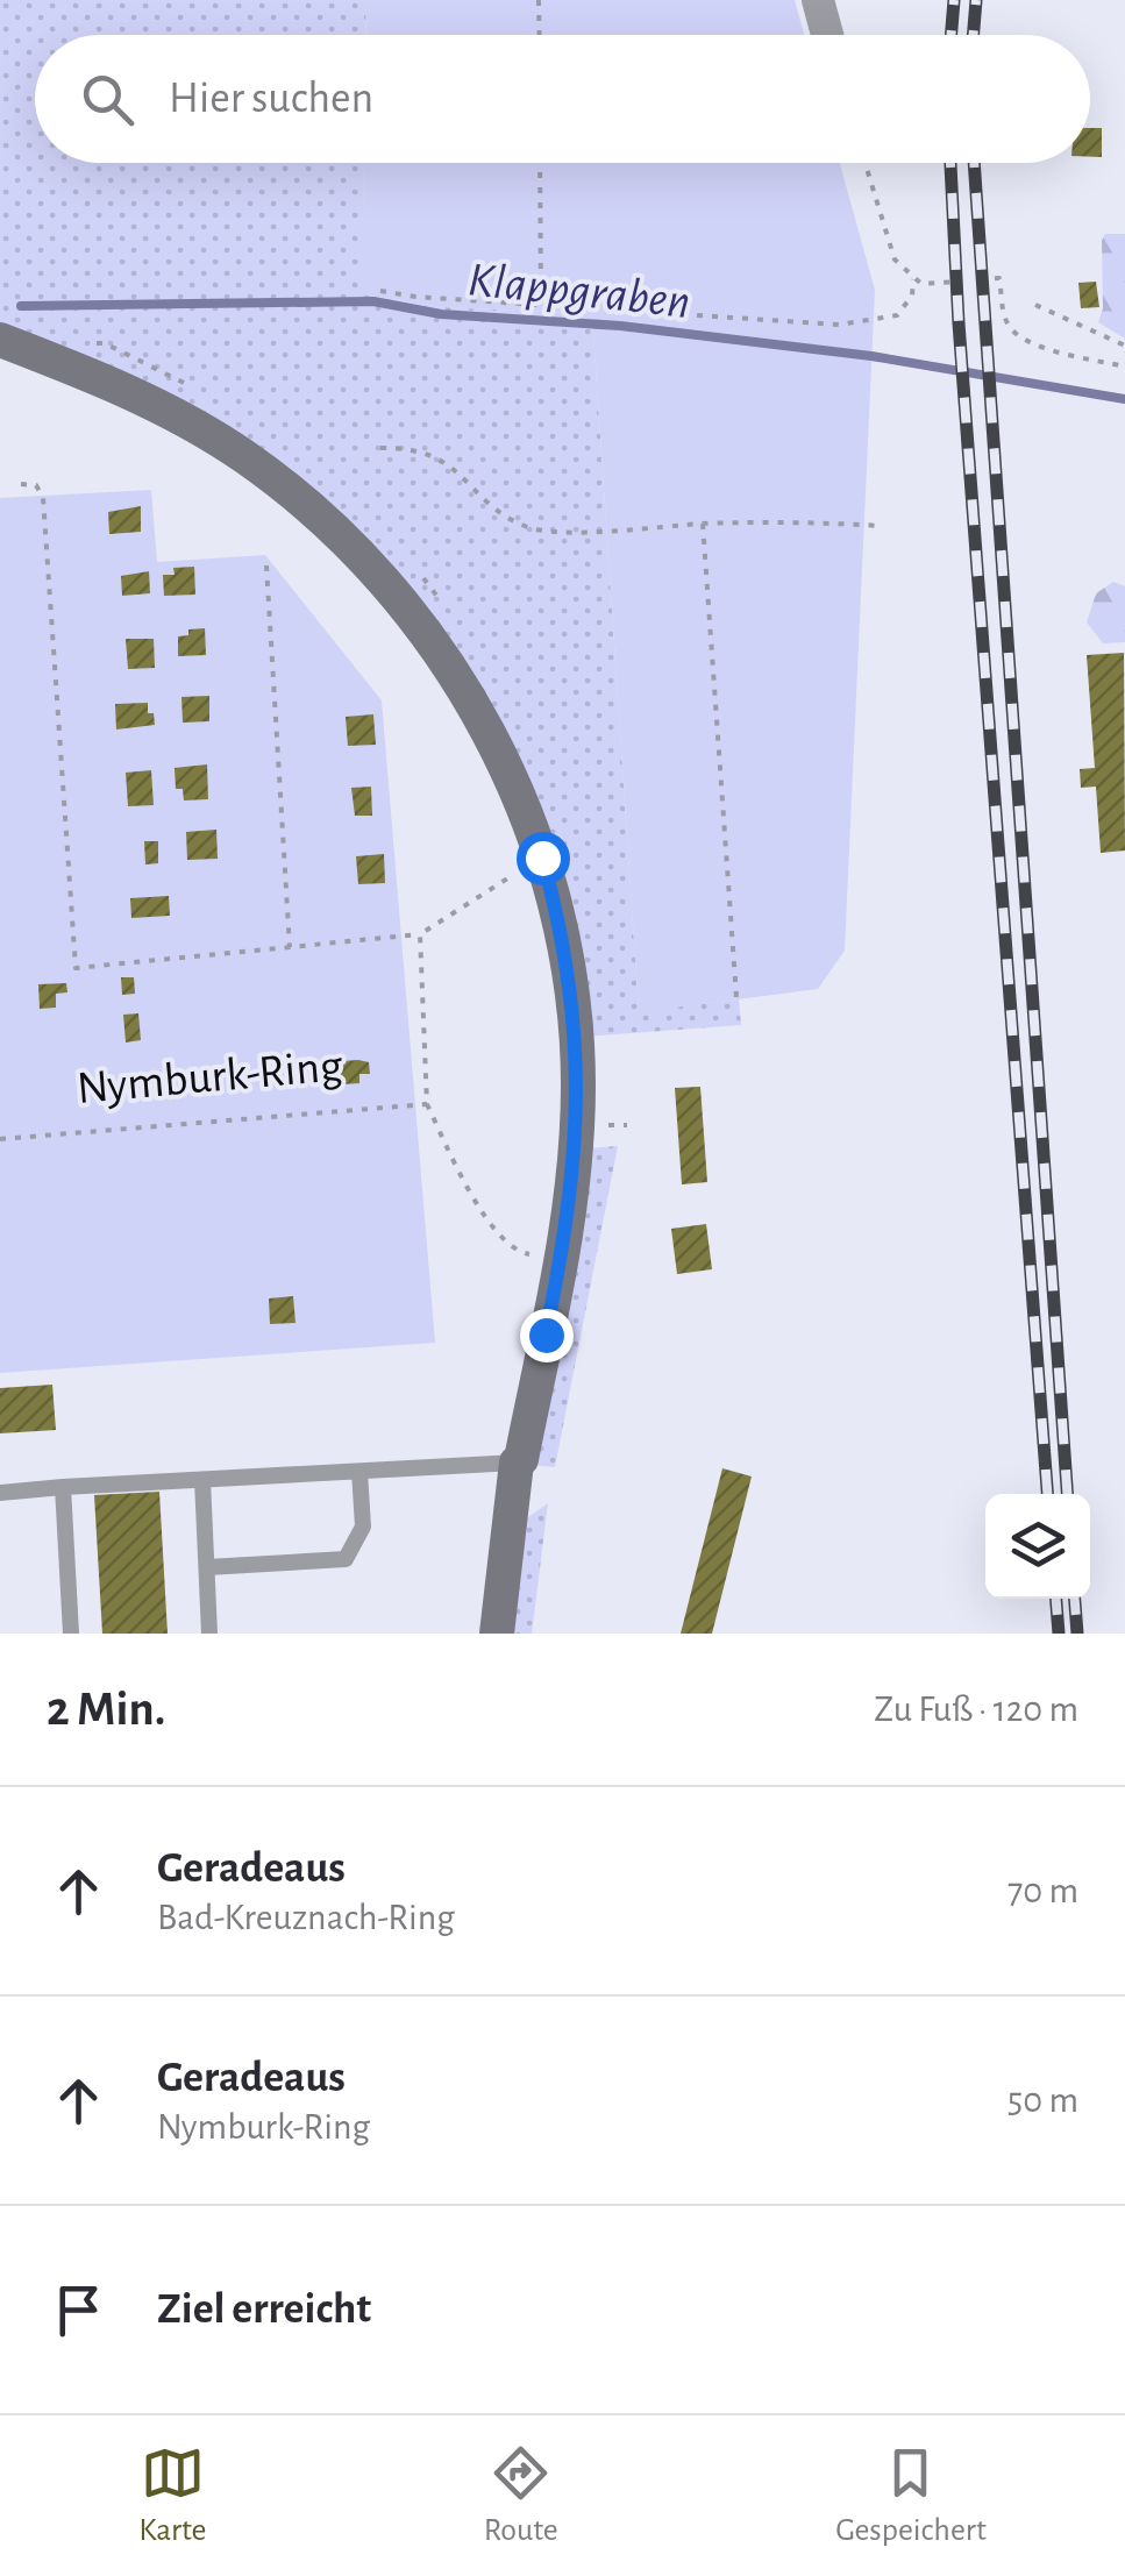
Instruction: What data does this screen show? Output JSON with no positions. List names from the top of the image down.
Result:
{
  "streets": {
    "path": ["Nymburk-Ring"]
  },
  "water": ["Klappgraben"],
  "page": {
    "search": "Hier suchen",
    "heading": ["2 Min.", "Zu Fuß · 120 m"],
    "list": [
      ["Geradeaus", "Bad-Kreuznach-Ring", "70 m"],
      ["Geradeaus", "Nymburk-Ring", "50 m"],
      "Ziel erreicht"
    ],
    "nav": ["Karte", "Route", "Gespeichert"]
  }
}
